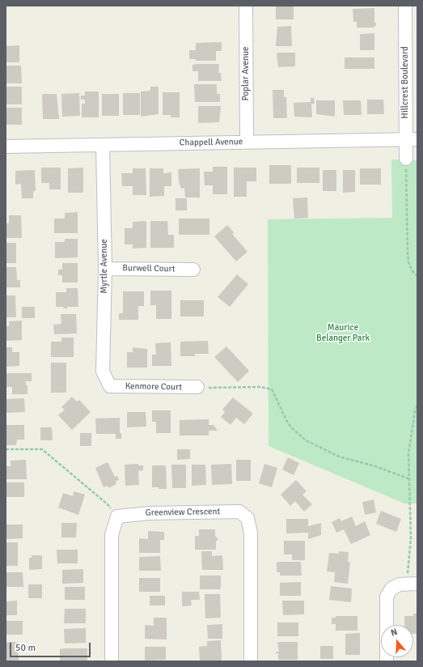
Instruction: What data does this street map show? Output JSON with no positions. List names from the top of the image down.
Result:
{
  "streets": {
    "street": [
      "Poplar Avenue",
      "Hillcrest Boulevard",
      "Chappell Avenue",
      "Myrtle Avenue",
      "Burwell Court",
      "Kenmore Court",
      "Greenview Crescent"
    ]
  },
  "crossings": [
    ["Poplar Avenue", "Chappell Avenue"],
    ["Hillcrest Boulevard", "Chappell Avenue"],
    ["Chappell Avenue", "Myrtle Avenue"],
    ["Myrtle Avenue", "Burwell Court"],
    ["Myrtle Avenue", "Kenmore Court"]
  ],
  "parks": ["Maurice Belanger Park"],
  "scale_bar": "50 m",
  "north": "top"
}
